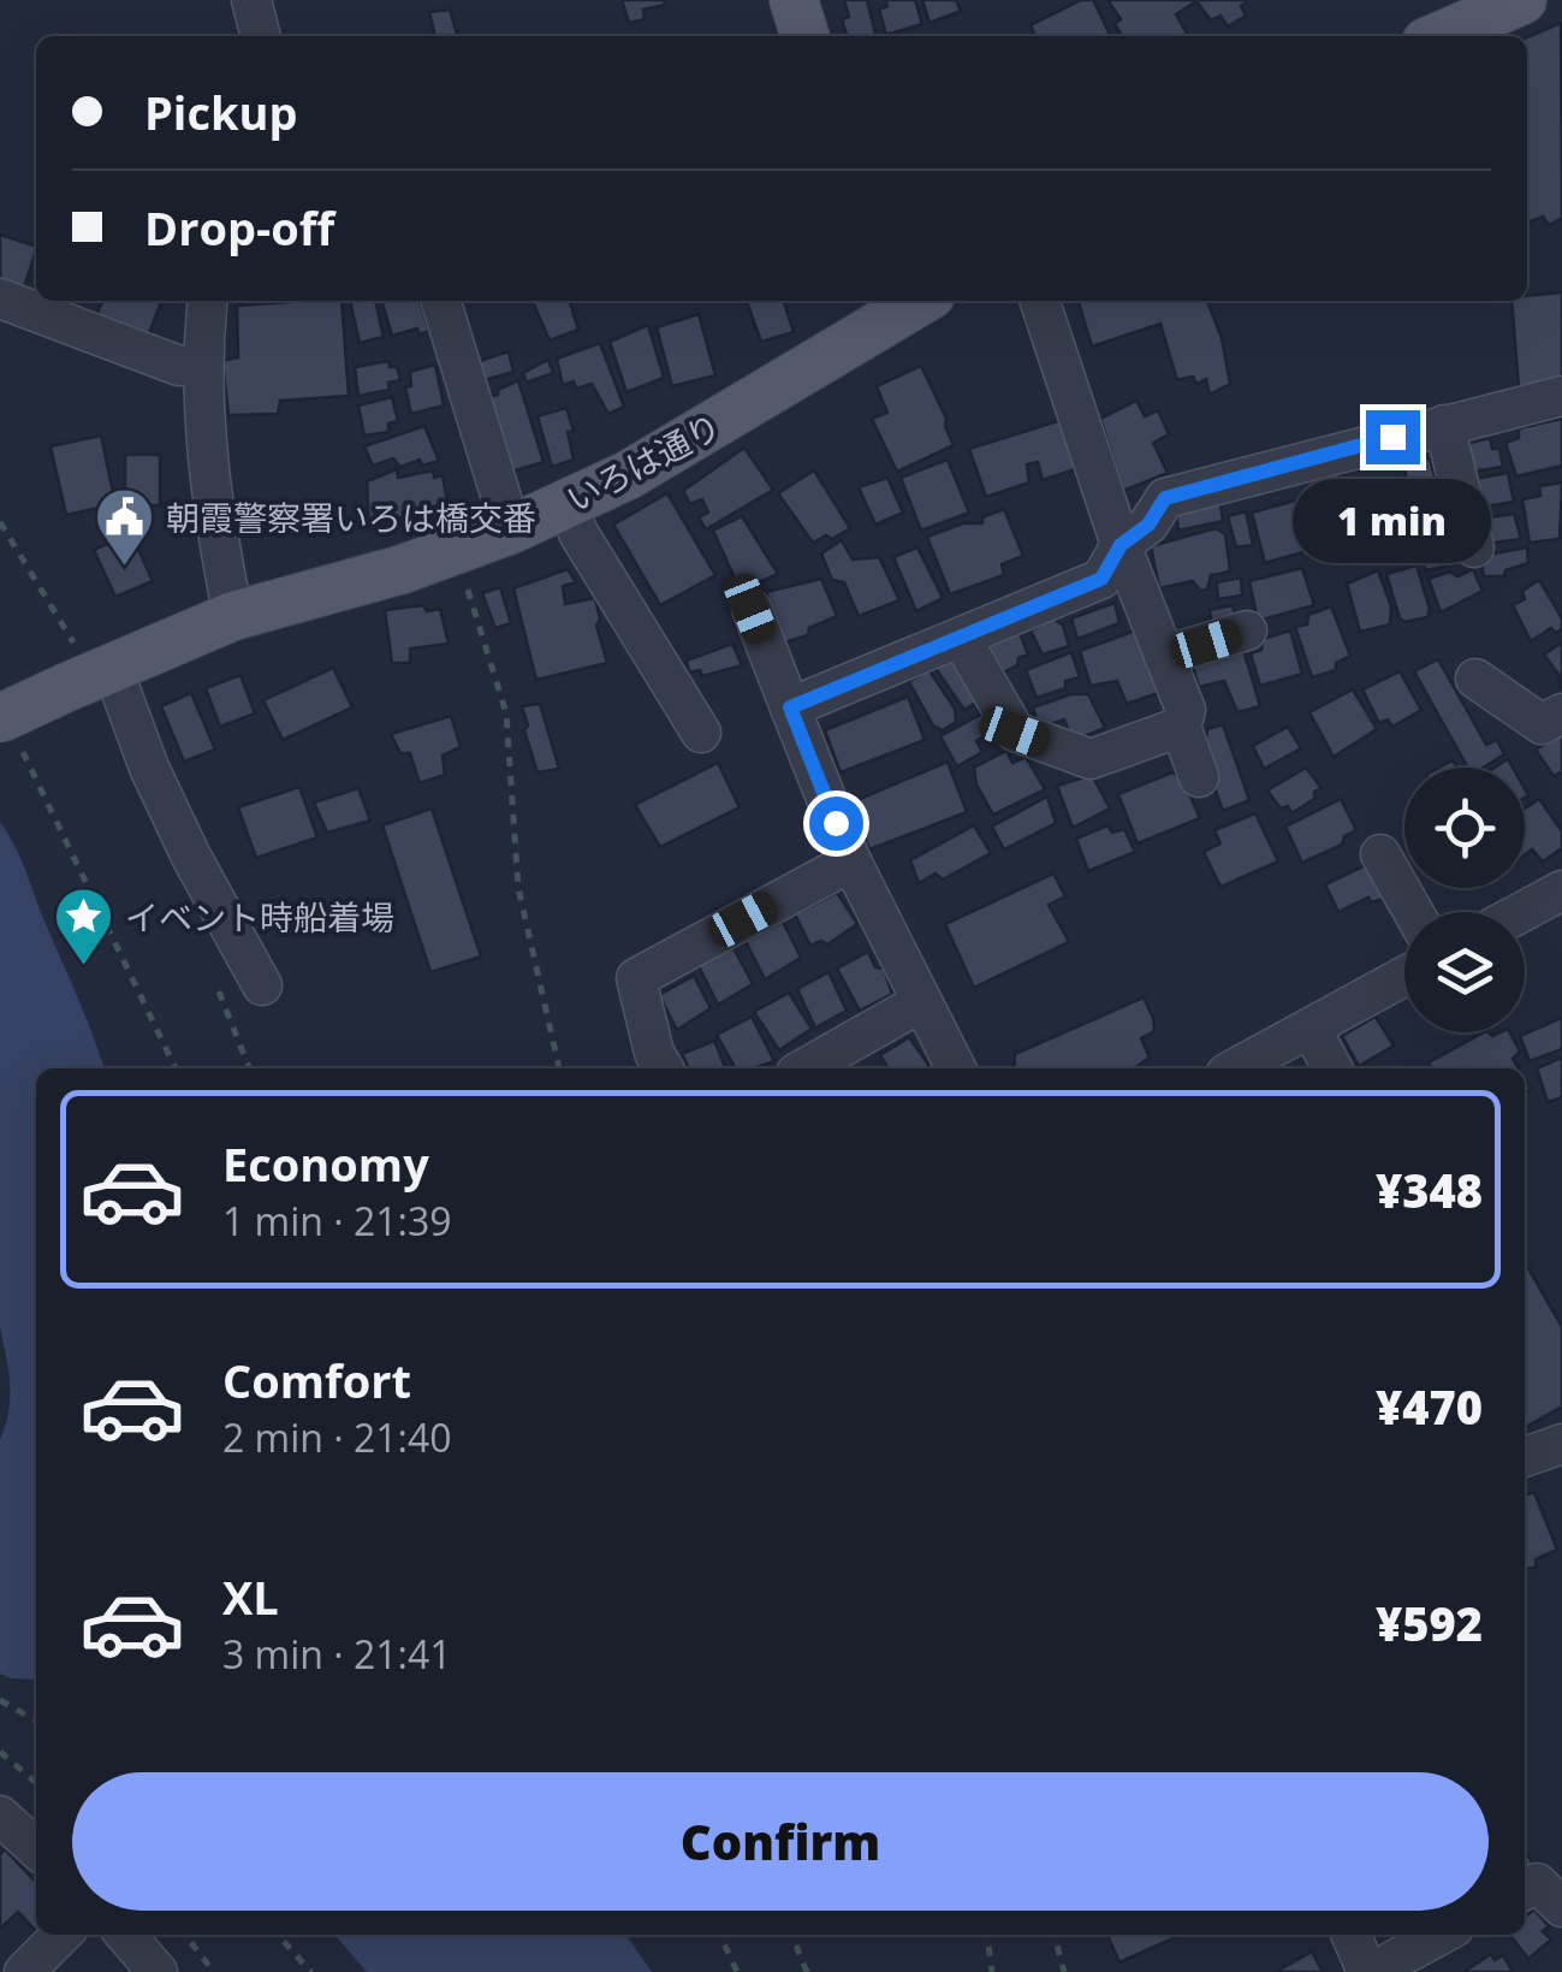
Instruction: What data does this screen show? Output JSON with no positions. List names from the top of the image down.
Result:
{
  "streets": {
    "main road": ["いろは通り"]
  },
  "places": {
    "public building": ["朝霞警察署いろは橋交番"],
    "place": ["イベント時船着場"]
  },
  "page": {
    "banner": ["Pickup", "Drop-off"],
    "bubble": "1 min",
    "list": [
      {
        "name": "Economy",
        "note": "1 min · 21:39",
        "value": "¥348"
      },
      {
        "name": "Comfort",
        "note": "2 min · 21:40",
        "value": "¥470"
      },
      {
        "name": "XL",
        "note": "3 min · 21:41",
        "value": "¥592"
      }
    ],
    "buttons": "Confirm"
  }
}
